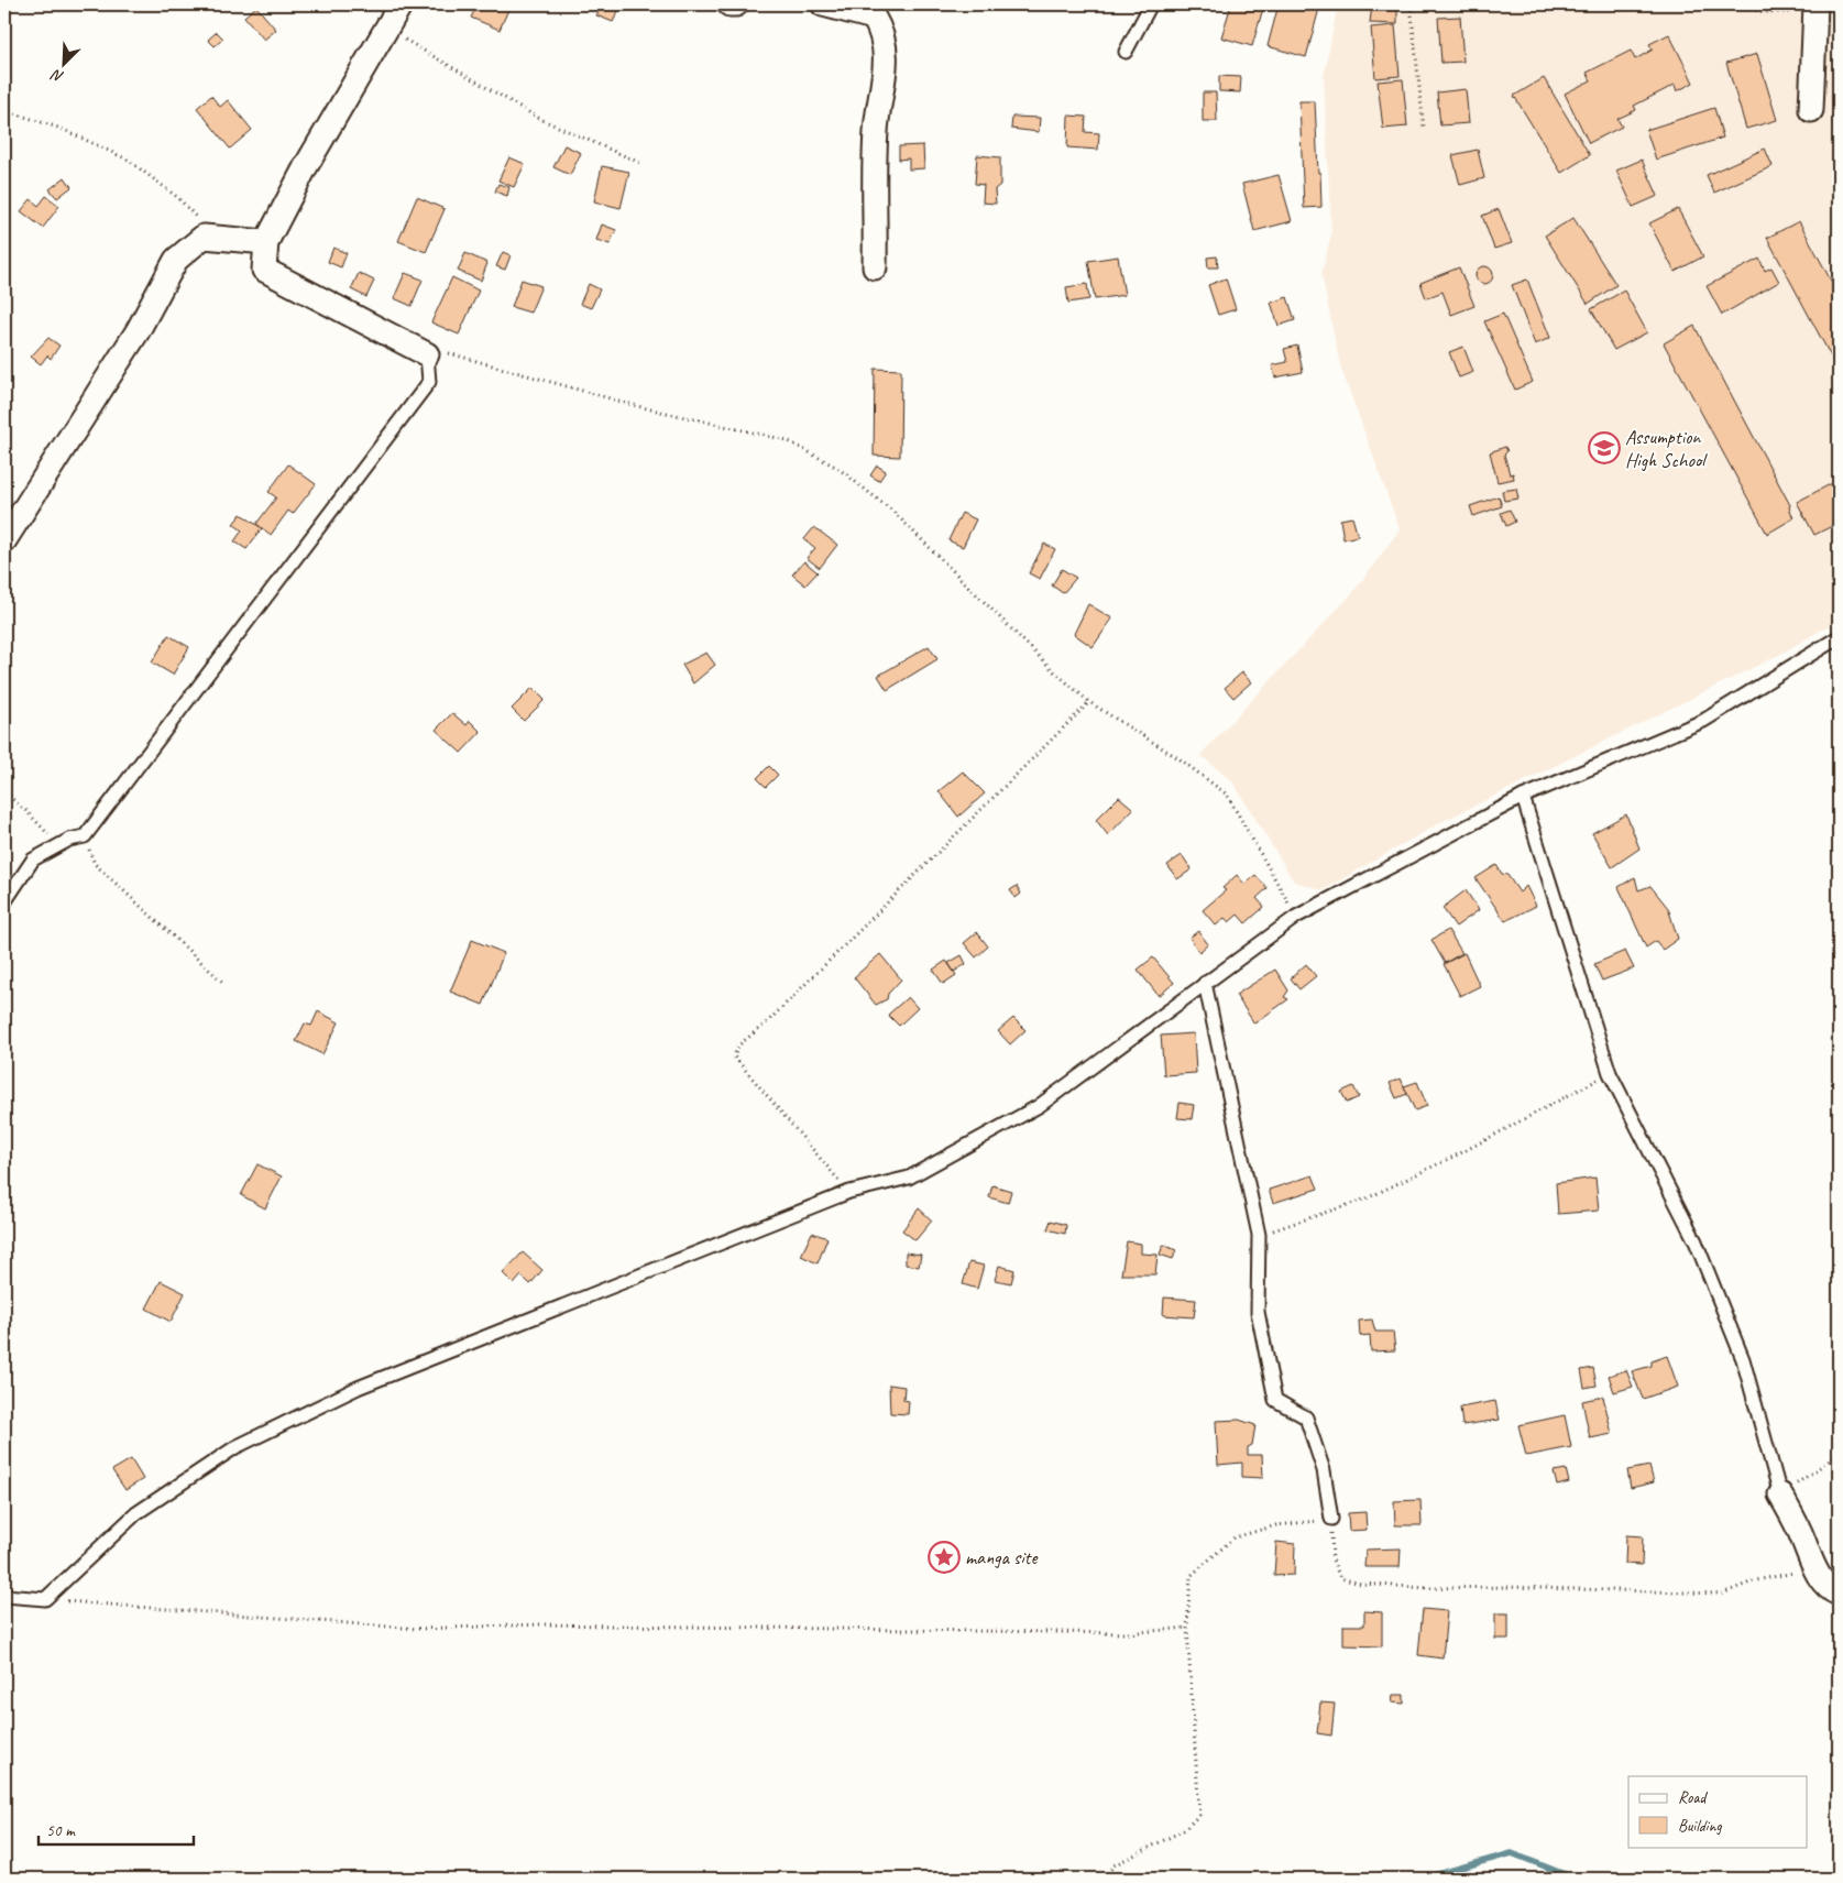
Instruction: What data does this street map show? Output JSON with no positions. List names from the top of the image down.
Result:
{
  "places": {
    "school or university": ["Assumption High School"],
    "place": ["manga site"]
  },
  "legend": ["Road", "Building"],
  "scale_bar": "50 m",
  "north": "bottom left"
}
